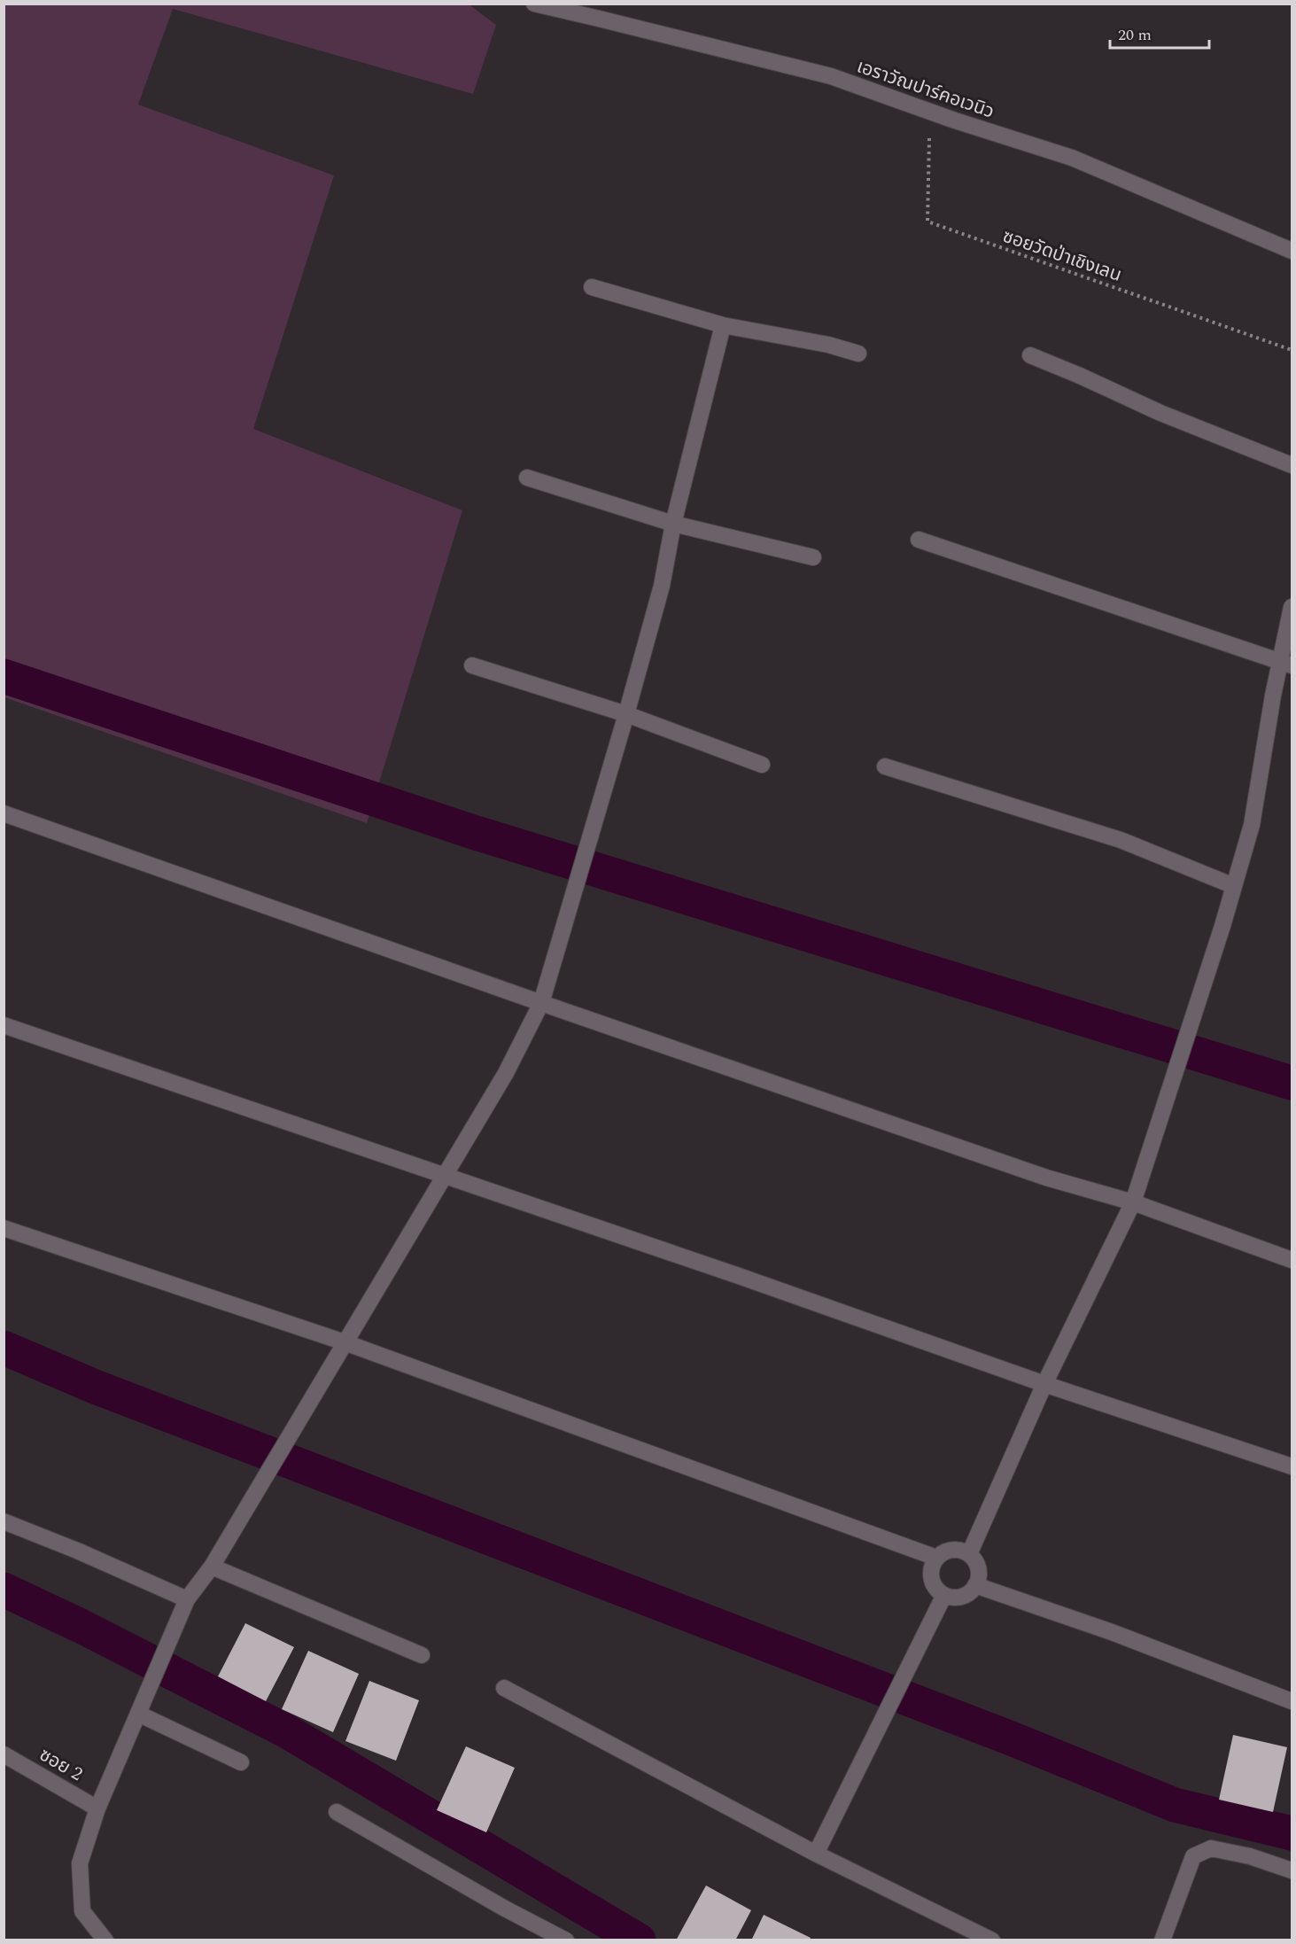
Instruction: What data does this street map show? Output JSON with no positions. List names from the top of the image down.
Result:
{
  "streets": {
    "street": ["เอราวัณปาร์คอเวนิว", "ซอย 2"],
    "path": ["ซอยวัดป่าเชิงเลน"]
  },
  "crossings": [
    ["เอราวัณปาร์คอเวนิว", "ซอยวัดป่าเชิงเลน"]
  ],
  "scale_bar": "20 m"
}
